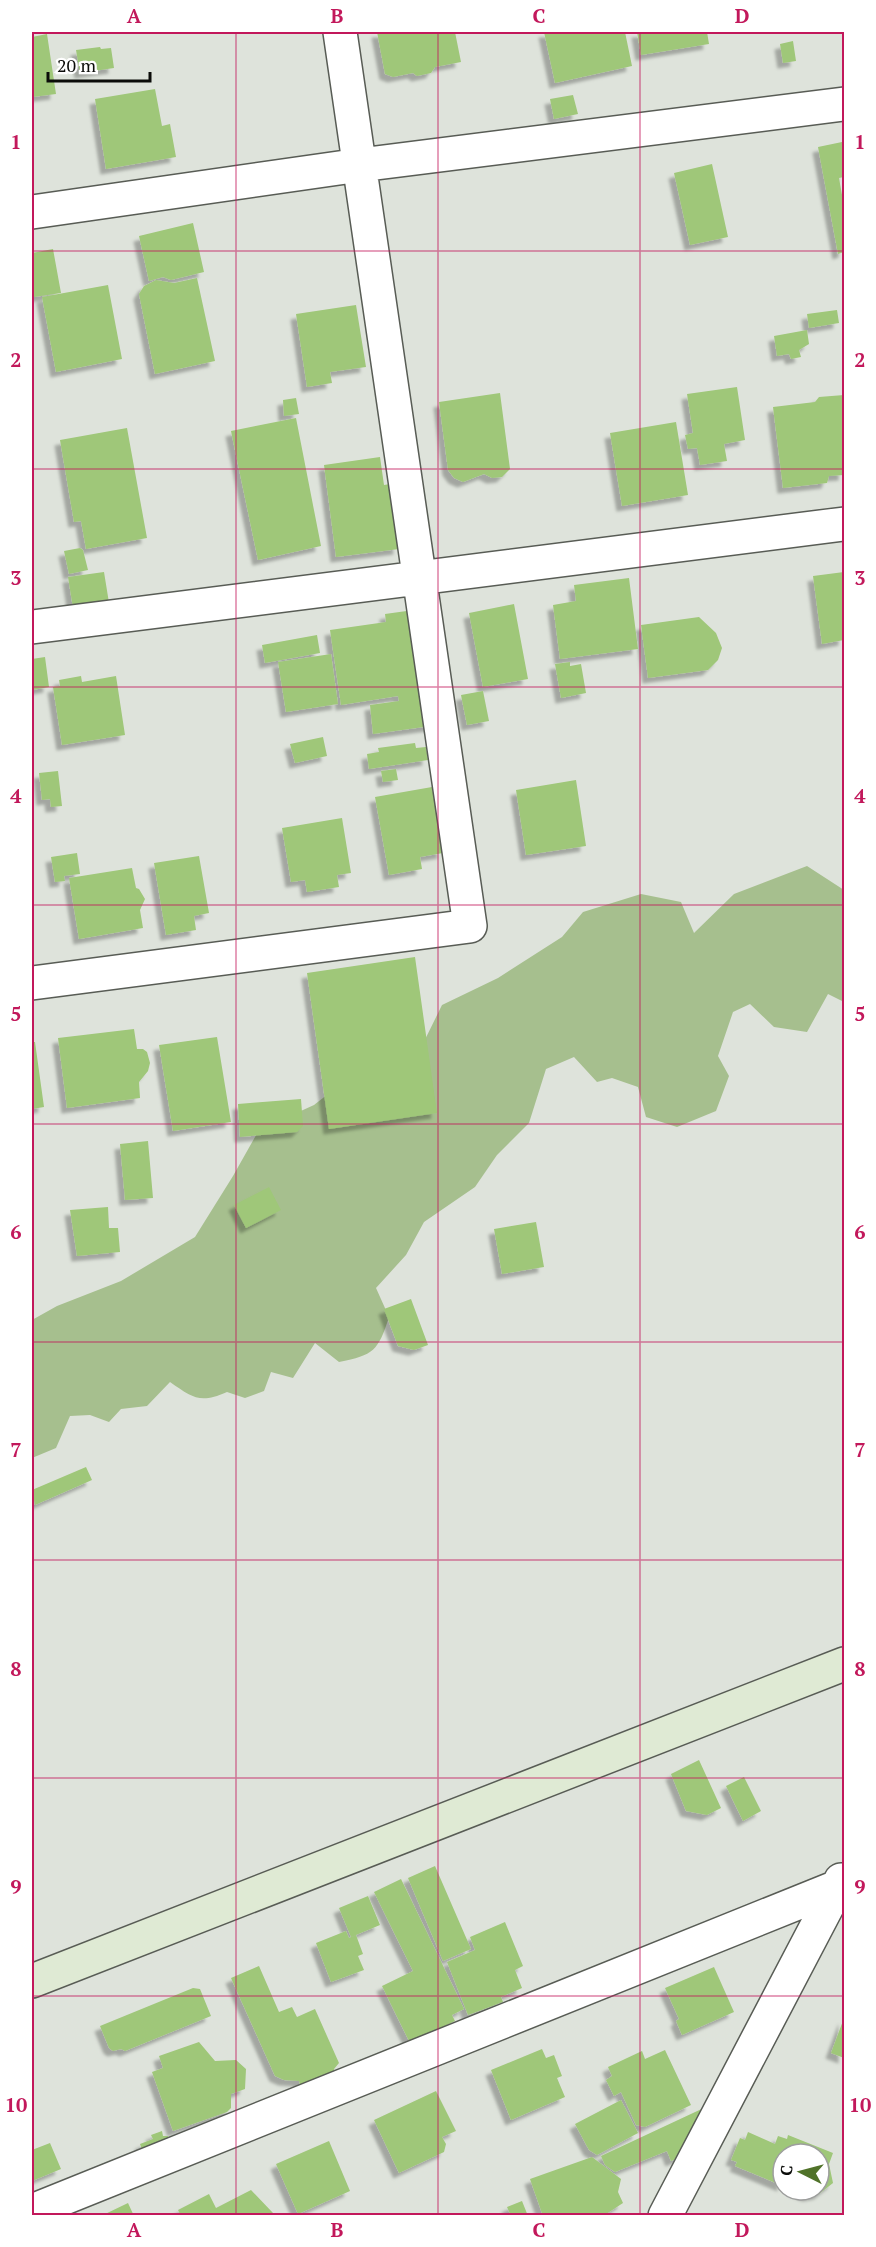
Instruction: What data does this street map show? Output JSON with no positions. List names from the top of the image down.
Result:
{
  "scale_bar": "20 m",
  "north": "left",
  "grid": {
    "columns": [
      "A",
      "B",
      "C",
      "D"
    ],
    "rows": [
      "1",
      "2",
      "3",
      "4",
      "5",
      "6",
      "7",
      "8",
      "9",
      "10"
    ]
  }
}
